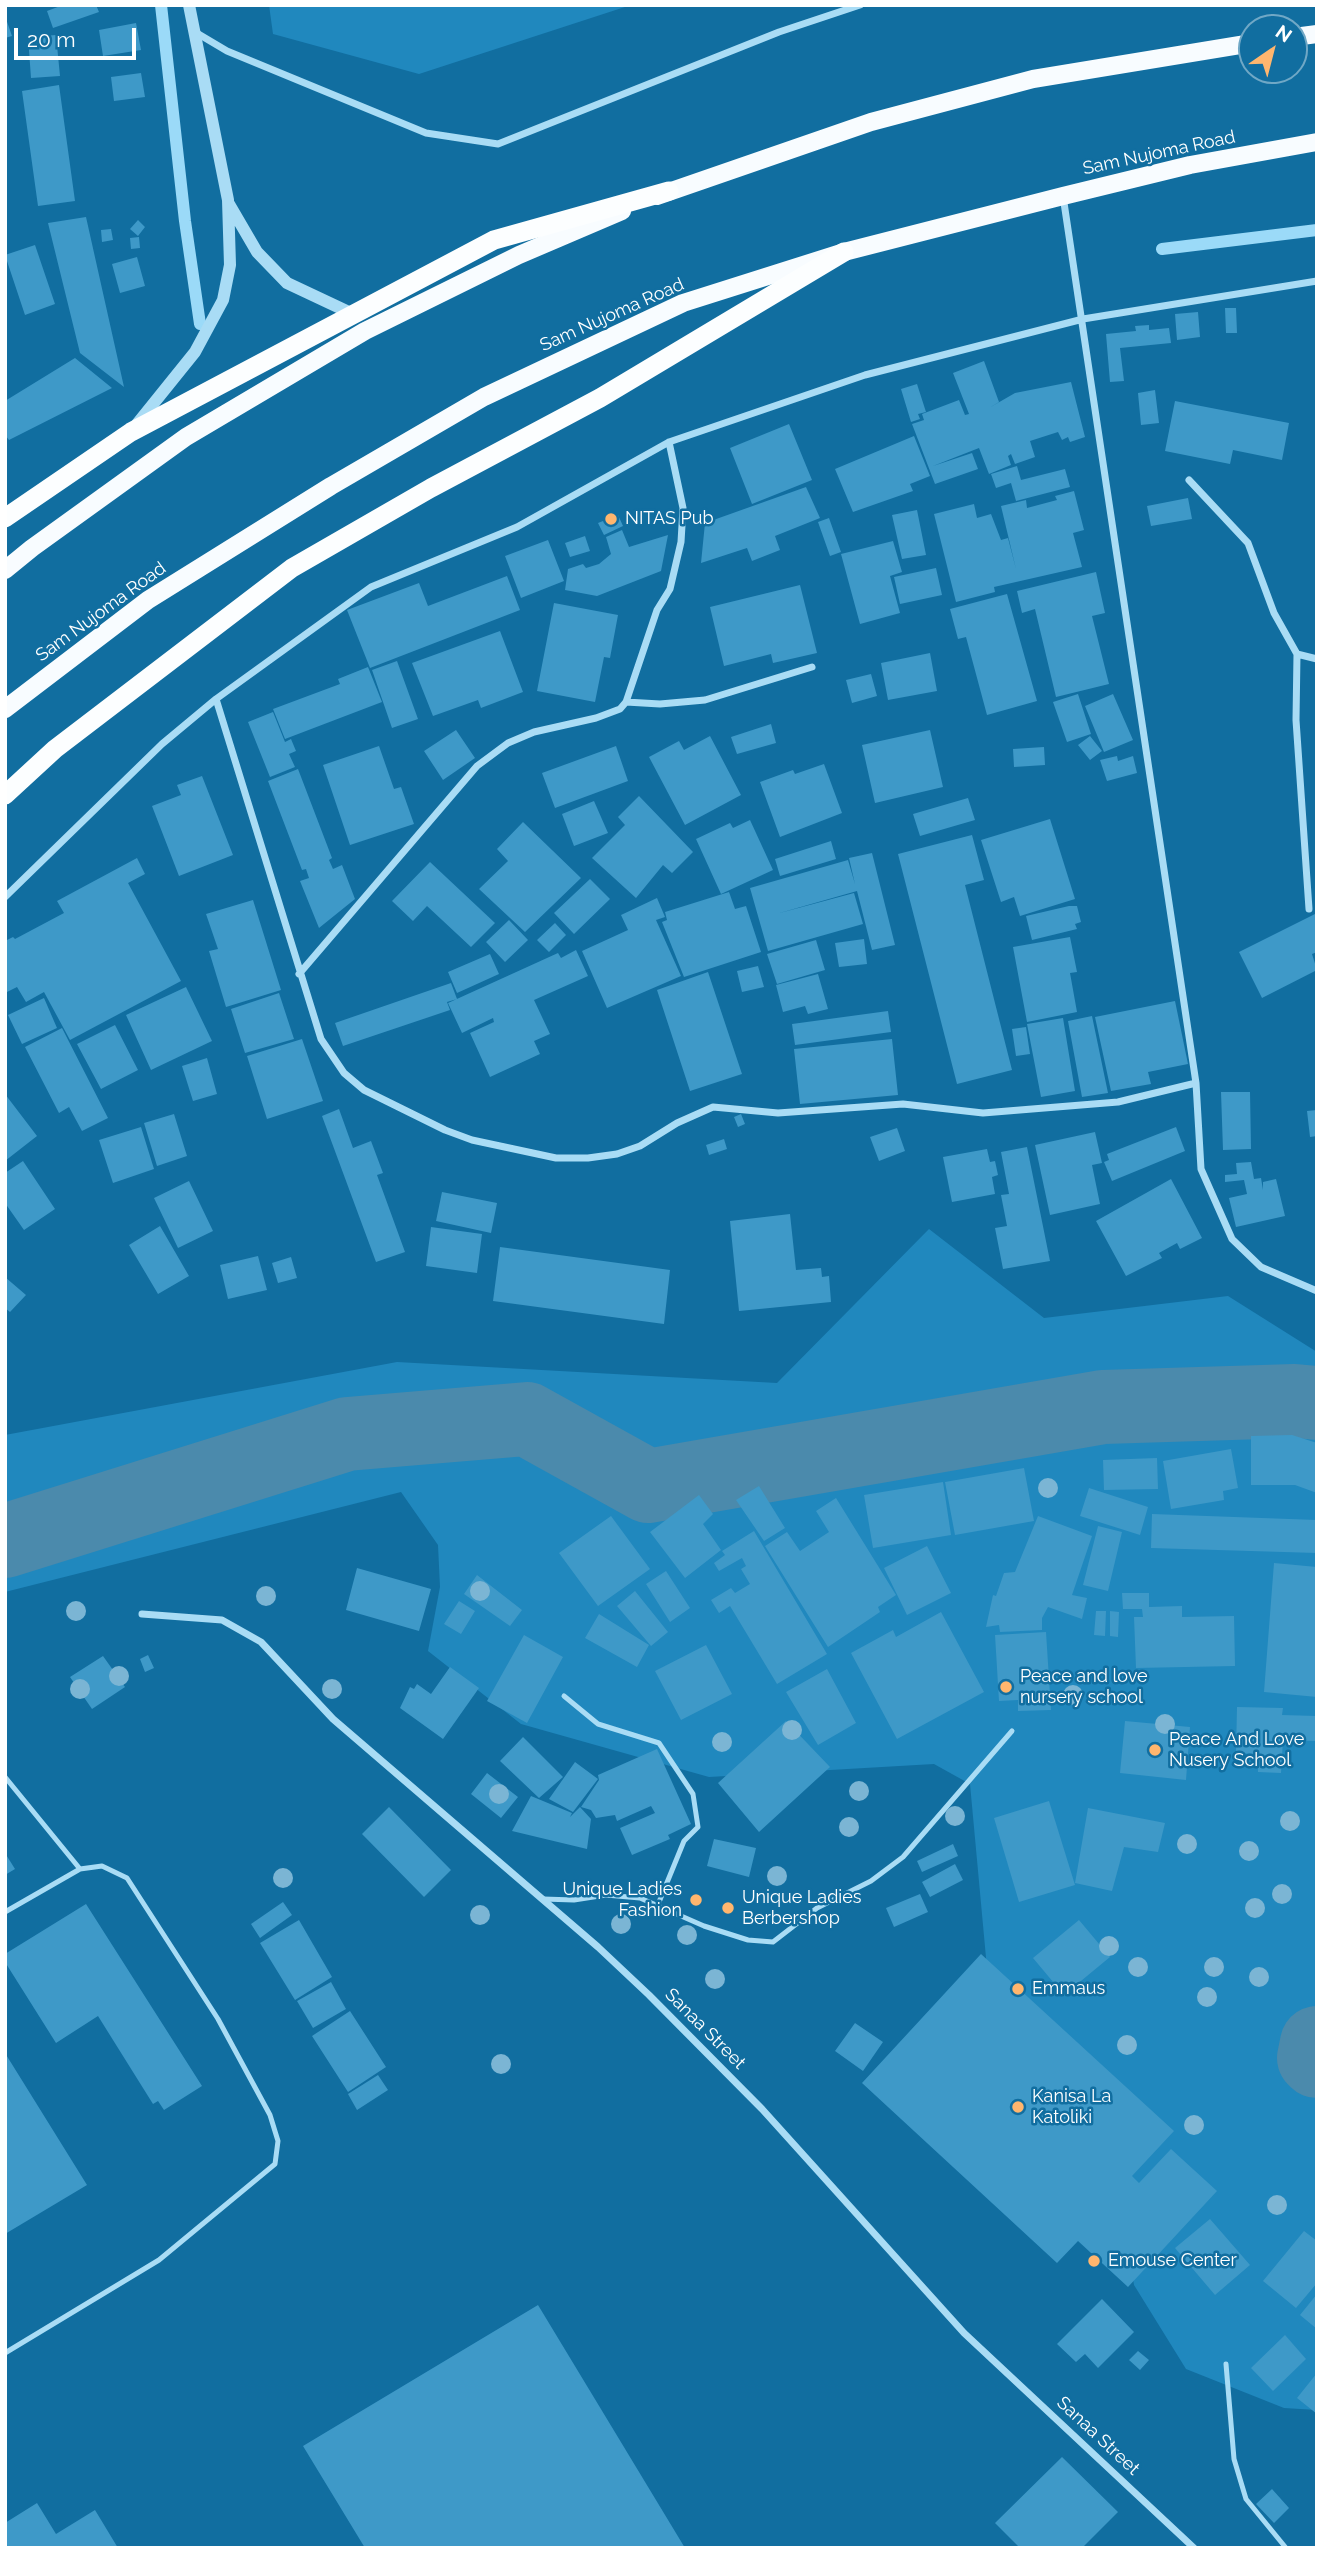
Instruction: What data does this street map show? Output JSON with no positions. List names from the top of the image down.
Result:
{
  "streets": {
    "main road": ["Sam Nujoma Road"],
    "street": ["Sanaa Street"]
  },
  "places": [
    "NITAS Pub",
    "Peace and love nursery school",
    "Peace And Love Nusery School",
    "Unique Ladies Fashion",
    "Unique Ladies Berbershop",
    "Emmaus",
    "Kanisa La Katoliki",
    "Emouse Center"
  ],
  "scale_bar": "20 m",
  "north": "top right"
}
